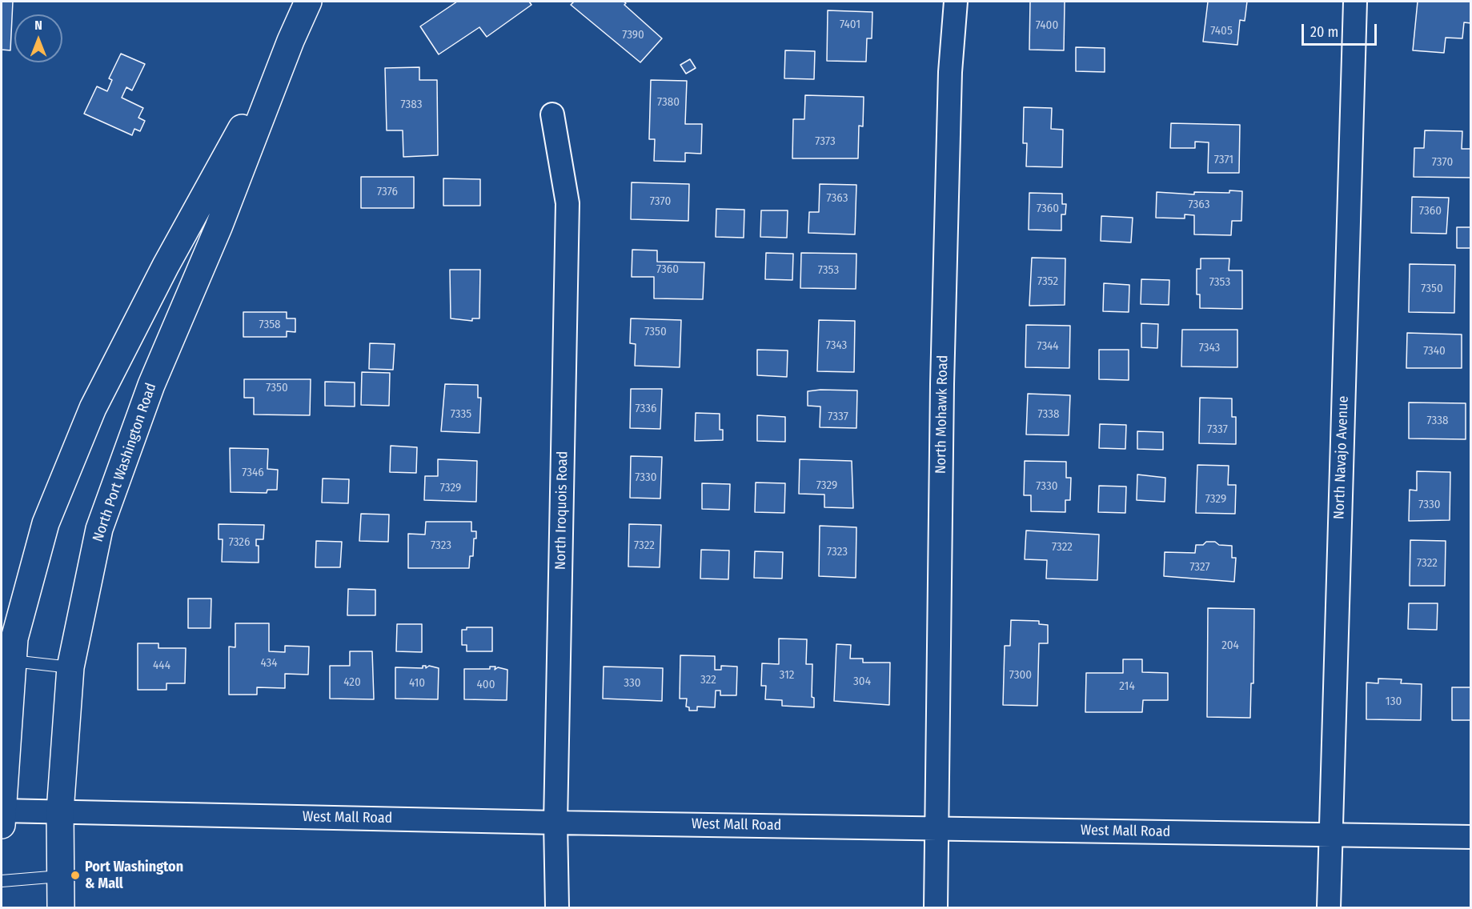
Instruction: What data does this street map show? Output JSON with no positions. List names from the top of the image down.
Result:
{
  "streets": {
    "main road": ["North Port Washington Road"],
    "street": [
      "North Mohawk Road",
      "North Navajo Avenue",
      "North Iroquois Road",
      "West Mall Road"
    ]
  },
  "crossings": [
    ["North Mohawk Road", "West Mall Road"],
    ["North Navajo Avenue", "West Mall Road"],
    ["North Port Washington Road", "West Mall Road"],
    ["North Iroquois Road", "West Mall Road"]
  ],
  "places": ["Port Washington & Mall"],
  "house_numbers": [
    "7401",
    "7400",
    "7405",
    "7390",
    "7380",
    "7383",
    "7373",
    "7371",
    "7370",
    "7376",
    "7363",
    "7370",
    "7363",
    "7360",
    "7360",
    "7360",
    "7353",
    "7352",
    "7353",
    "7350",
    "7358",
    "7350",
    "7343",
    "7344",
    "7343",
    "7340",
    "7350",
    "7336",
    "7335",
    "7338",
    "7337",
    "7338",
    "7337",
    "7346",
    "7330",
    "7329",
    "7330",
    "7329",
    "7329",
    "7330",
    "7326",
    "7323",
    "7322",
    "7322",
    "7323",
    "7322",
    "7327",
    "204",
    "434",
    "444",
    "312",
    "7300",
    "322",
    "304",
    "420",
    "410",
    "330",
    "400",
    "214",
    "130"
  ],
  "scale_bar": "20 m",
  "north": "top"
}
